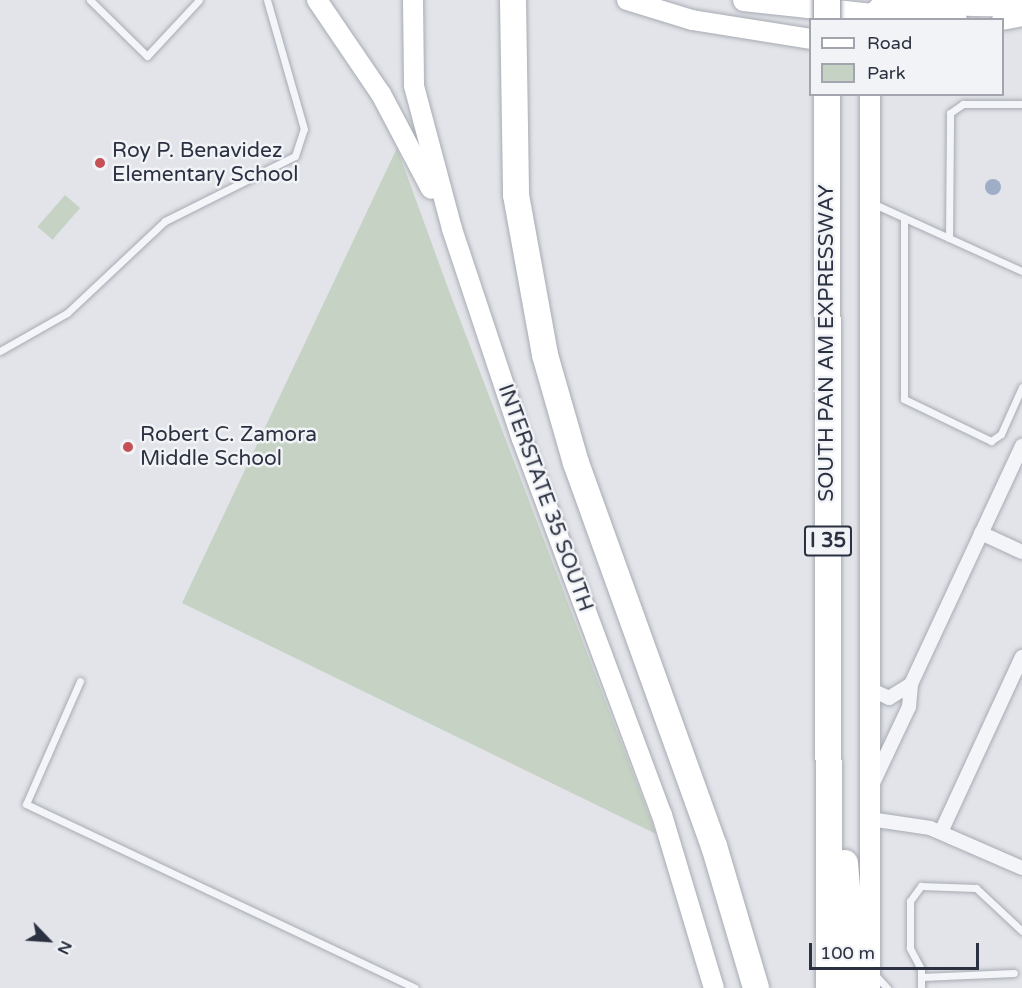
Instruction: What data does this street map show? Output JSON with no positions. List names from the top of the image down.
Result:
{
  "streets": {
    "highway": ["SOUTH PAN AM EXPRESSWAY", "I 35"],
    "main road": ["INTERSTATE 35 SOUTH"]
  },
  "places": ["Roy P. Benavidez Elementary School", "Robert C. Zamora Middle School"],
  "legend": ["Road", "Park"],
  "scale_bar": "100 m",
  "north": "bottom right"
}
